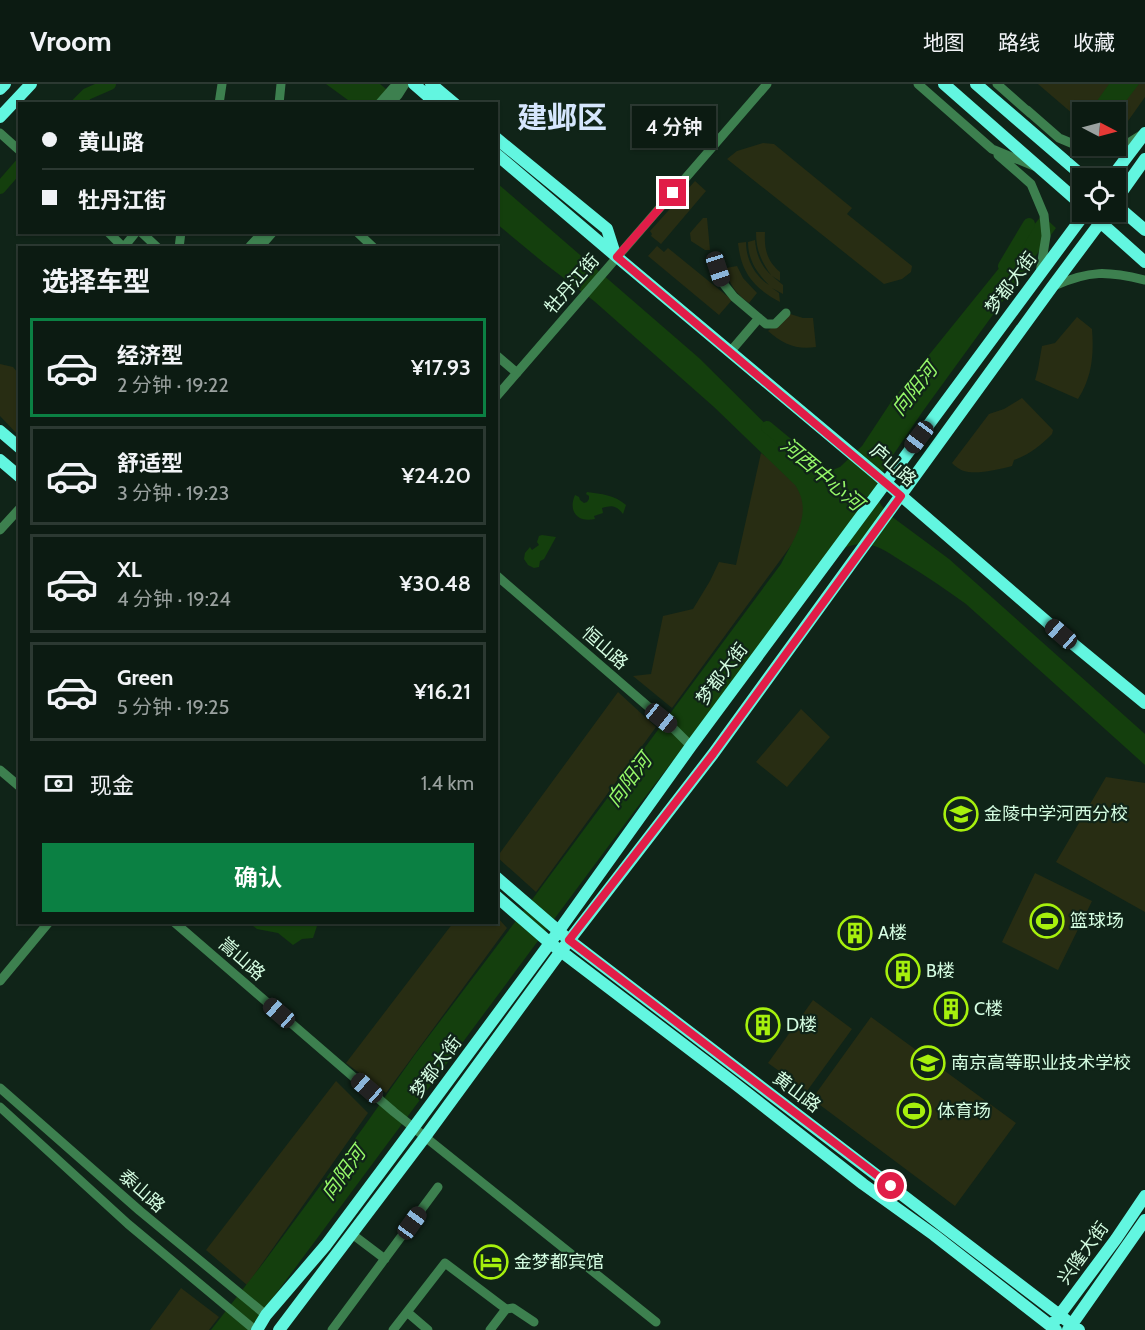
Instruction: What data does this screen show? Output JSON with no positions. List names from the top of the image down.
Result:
{
  "streets": {
    "main road": [
      "梦都大街",
      "庐山路",
      "黄山路",
      "兴隆大街"
    ],
    "street": [
      "牡丹江街",
      "恒山路",
      "嵩山路",
      "泰山路"
    ]
  },
  "crossings": [
    ["梦都大街", "庐山路"],
    ["梦都大街", "恒山路"],
    ["梦都大街", "嵩山路"],
    ["梦都大街", "黄山路"],
    ["梦都大街", "泰山路"],
    ["牡丹江街", "庐山路"],
    ["黄山路", "兴隆大街"]
  ],
  "districts": ["建邺区"],
  "water": ["向阳河", "河西中心河"],
  "places": {
    "school or university": ["金陵中学河西分校", "南京高等职业技术学校"],
    "sports": ["篮球场", "体育场"],
    "building": [
      "A楼",
      "B楼",
      "C楼",
      "D楼"
    ],
    "hotel": ["金梦都宾馆"]
  },
  "north": "right",
  "page": {
    "header": "Vroom",
    "nav": ["地图", "路线", "收藏"],
    "banner": ["黄山路", "牡丹江街"],
    "bubble": "4 分钟",
    "heading": "选择车型",
    "list": [
      {
        "name": "经济型",
        "note": "2 分钟 · 19:22",
        "value": "¥17.93"
      },
      {
        "name": "舒适型",
        "note": "3 分钟 · 19:23",
        "value": "¥24.20"
      },
      {
        "name": "XL",
        "note": "4 分钟 · 19:24",
        "value": "¥30.48"
      },
      {
        "name": "Green",
        "note": "5 分钟 · 19:25",
        "value": "¥16.21"
      }
    ],
    "pay": ["现金", "1.4 km"],
    "buttons": "确认"
  }
}
